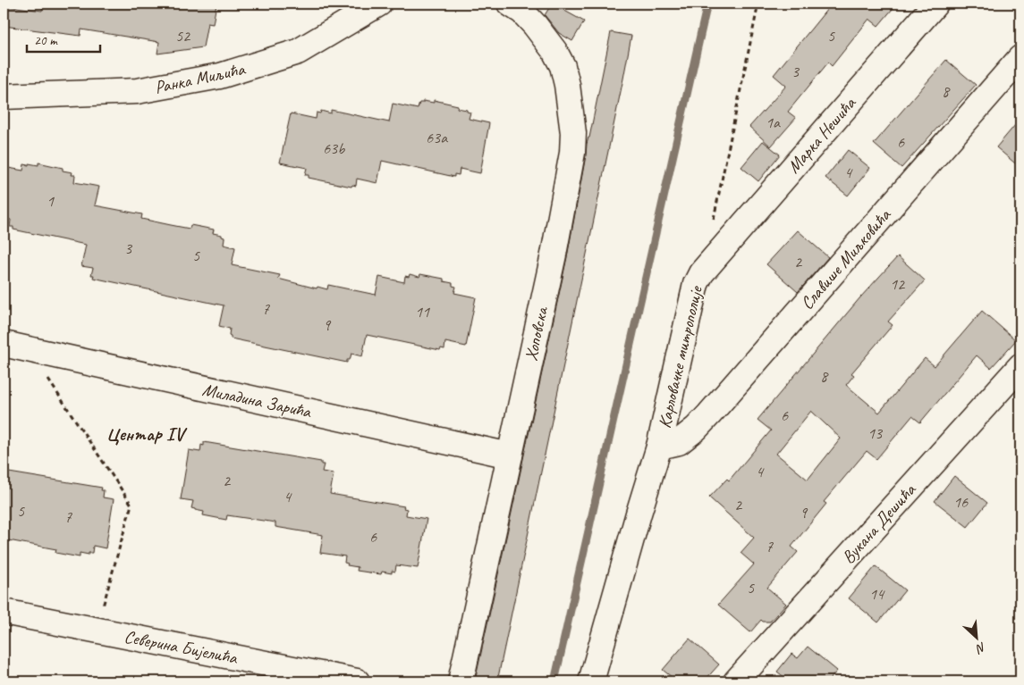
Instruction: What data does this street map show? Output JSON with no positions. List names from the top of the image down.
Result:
{
  "streets": {
    "street": [
      "Ранка Миљића",
      "Марка Нешића",
      "Славише Миљковића",
      "Хоповска",
      "Карловачке митрополије",
      "Миладина Зарића",
      "Вукана Дешића",
      "Северина Бијелића"
    ]
  },
  "crossings": [
    ["Марка Нешића", "Карловачке митрополије"],
    ["Славише Миљковића", "Карловачке митрополије"],
    ["Хоповска", "Миладина Зарића"]
  ],
  "districts": ["Центар IV"],
  "house_numbers": [
    "52",
    "5",
    "3",
    "8",
    "1a",
    "63a",
    "6",
    "63b",
    "4",
    "1",
    "3",
    "5",
    "2",
    "12",
    "7",
    "11",
    "9",
    "8",
    "6",
    "13",
    "4",
    "2",
    "4",
    "16",
    "2",
    "5",
    "9",
    "7",
    "6",
    "7",
    "5",
    "14"
  ],
  "scale_bar": "20 m",
  "north": "bottom right"
}
